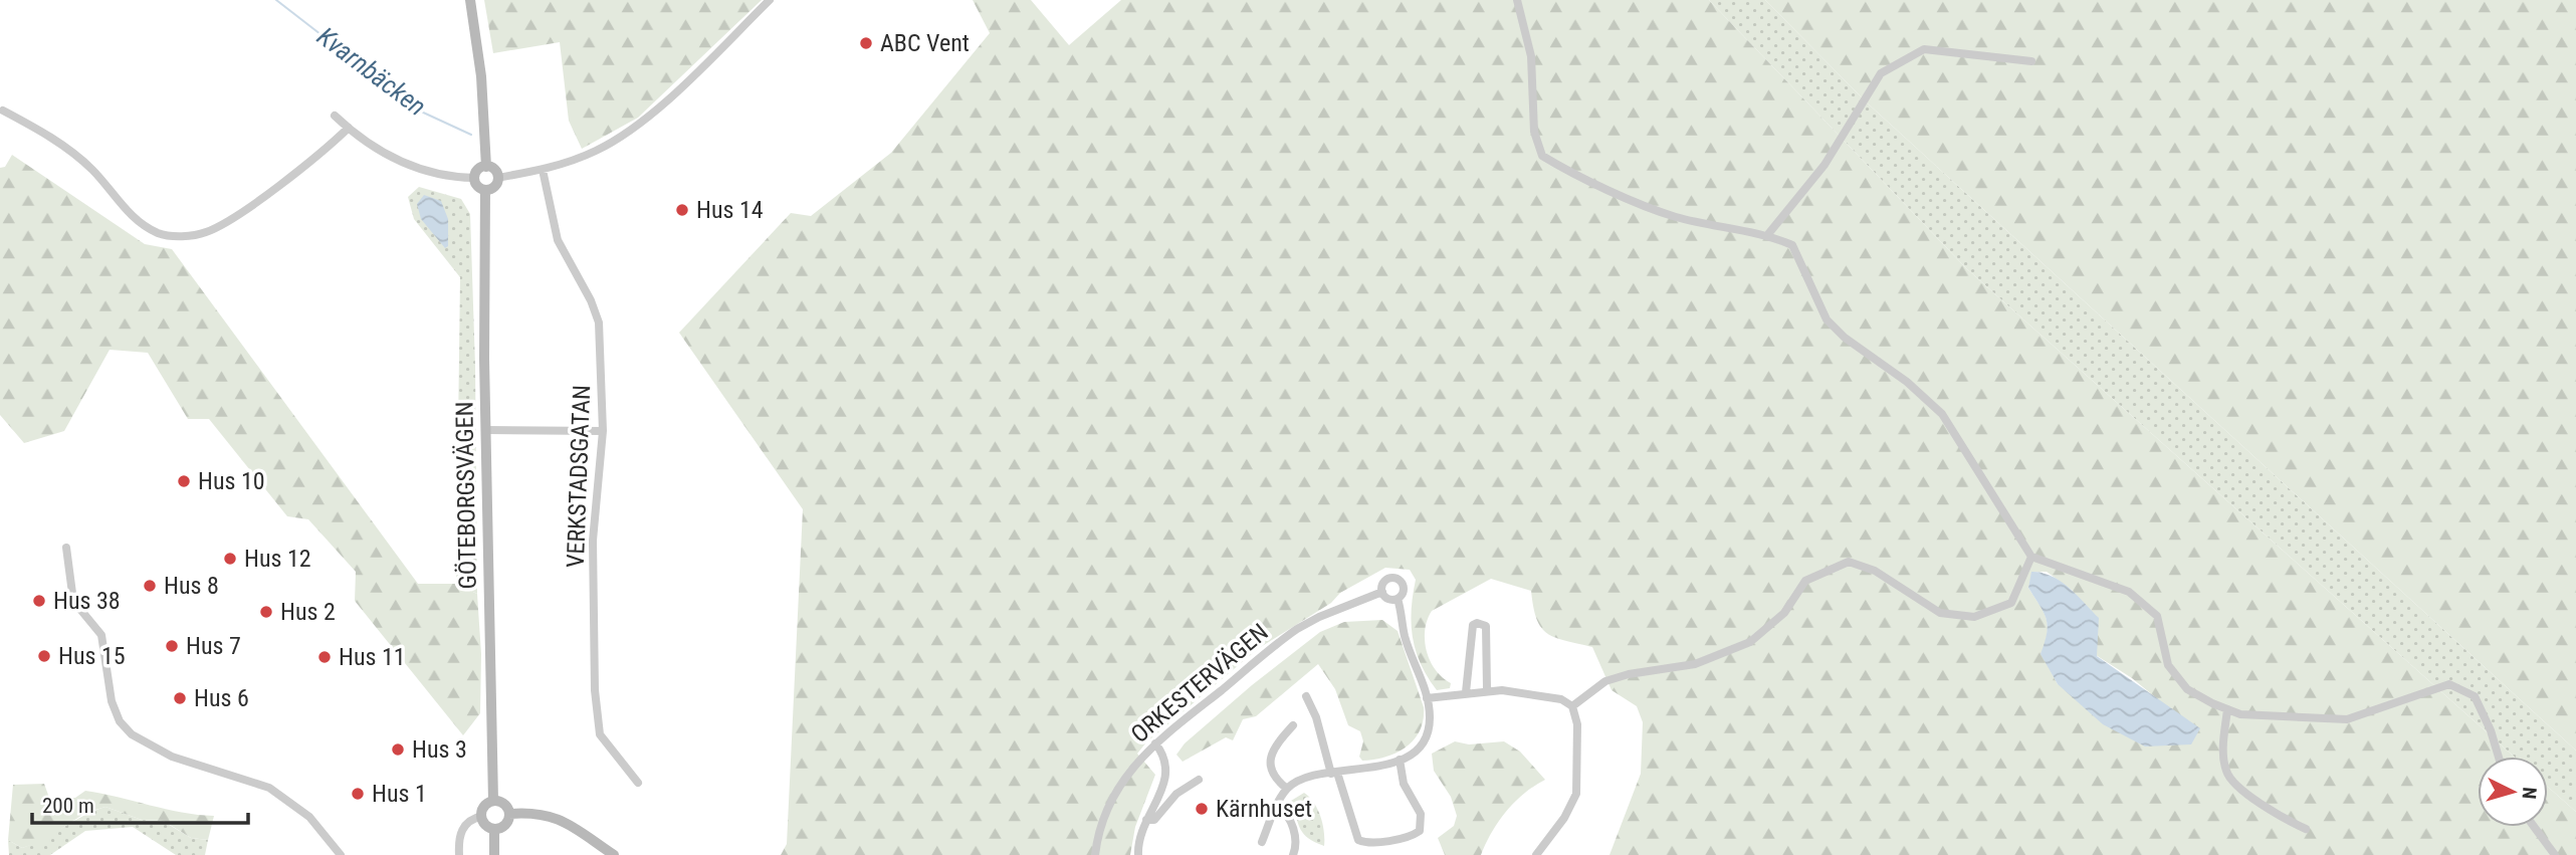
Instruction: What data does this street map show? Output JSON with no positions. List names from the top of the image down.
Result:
{
  "streets": {
    "street": ["VERKSTADSGATAN", "GÖTEBORGSVÄGEN", "ORKESTERVÄGEN"]
  },
  "water": ["Kvarnbäcken"],
  "places": [
    "ABC Vent",
    "Hus 14",
    "Hus 10",
    "Hus 12",
    "Hus 8",
    "Hus 38",
    "Hus 2",
    "Hus 7",
    "Hus 15",
    "Hus 11",
    "Hus 6",
    "Hus 3",
    "Hus 1",
    "Kärnhuset"
  ],
  "scale_bar": "200 m",
  "north": "right"
}
